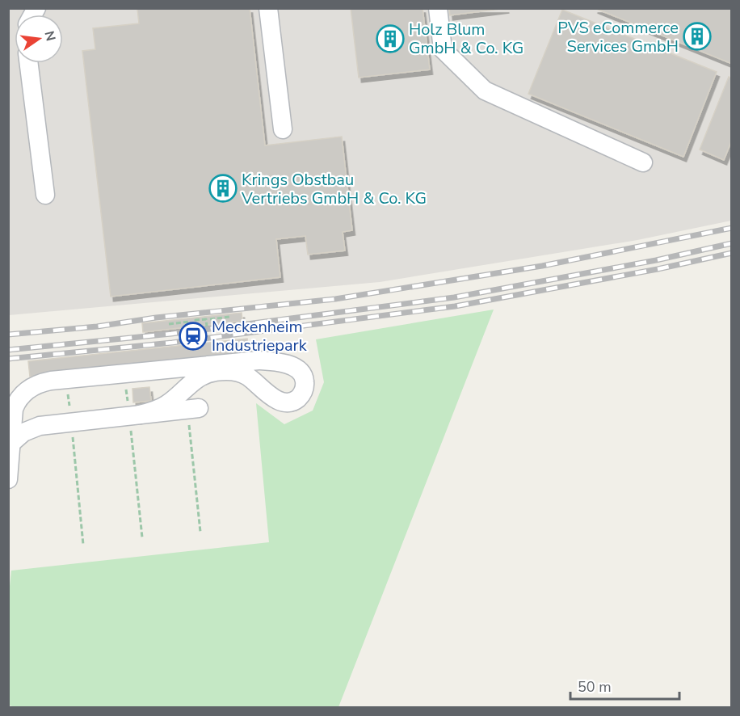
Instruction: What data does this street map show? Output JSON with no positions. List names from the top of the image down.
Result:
{
  "places": {
    "building": ["PVS eCommerce Services GmbH", "Holz Blum GmbH & Co. KG", "Krings Obstbau Vertriebs GmbH & Co. KG"],
    "station": ["Meckenheim Industriepark"]
  },
  "scale_bar": "50 m",
  "north": "right"
}
